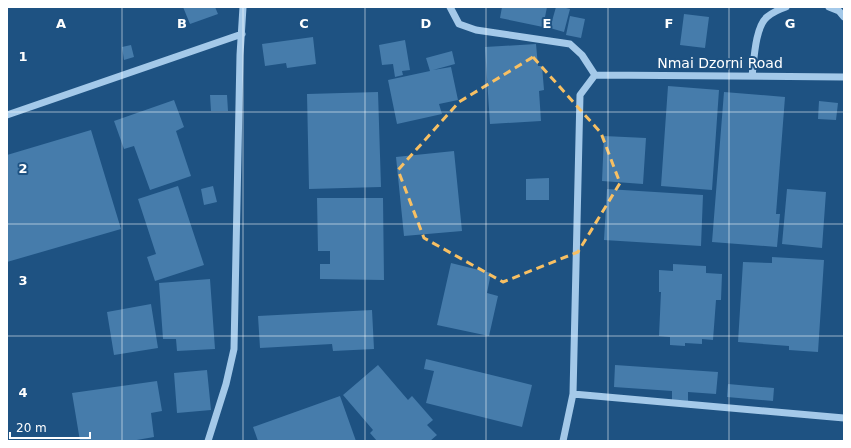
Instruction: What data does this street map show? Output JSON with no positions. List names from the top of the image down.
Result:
{
  "streets": {
    "street": ["Nmai Dzorni Road"]
  },
  "scale_bar": "20 m",
  "grid": {
    "columns": [
      "A",
      "B",
      "C",
      "D",
      "E",
      "F",
      "G"
    ],
    "rows": [
      "1",
      "2",
      "3",
      "4"
    ]
  }
}
